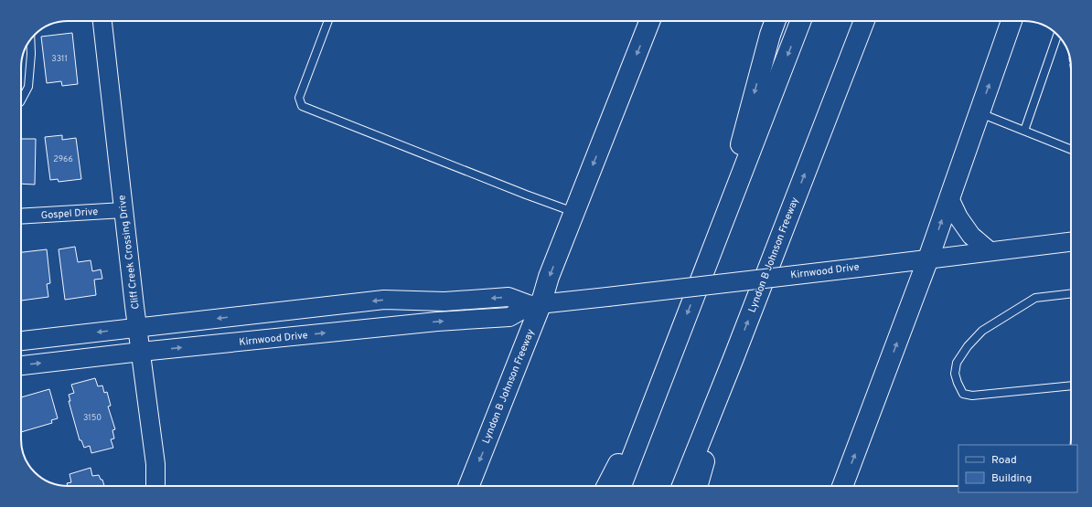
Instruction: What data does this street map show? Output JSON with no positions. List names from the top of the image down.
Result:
{
  "streets": {
    "main road": ["Lyndon B Johnson Freeway"],
    "street": ["Gospel Drive", "Cliff Creek Crossing Drive", "Kirnwood Drive"]
  },
  "crossings": [
    ["Gospel Drive", "Cliff Creek Crossing Drive"],
    ["Cliff Creek Crossing Drive", "Kirnwood Drive"],
    ["Lyndon B Johnson Freeway", "Kirnwood Drive"]
  ],
  "house_numbers": ["3311", "2966", "3150"],
  "legend": ["Road", "Building"]
}
